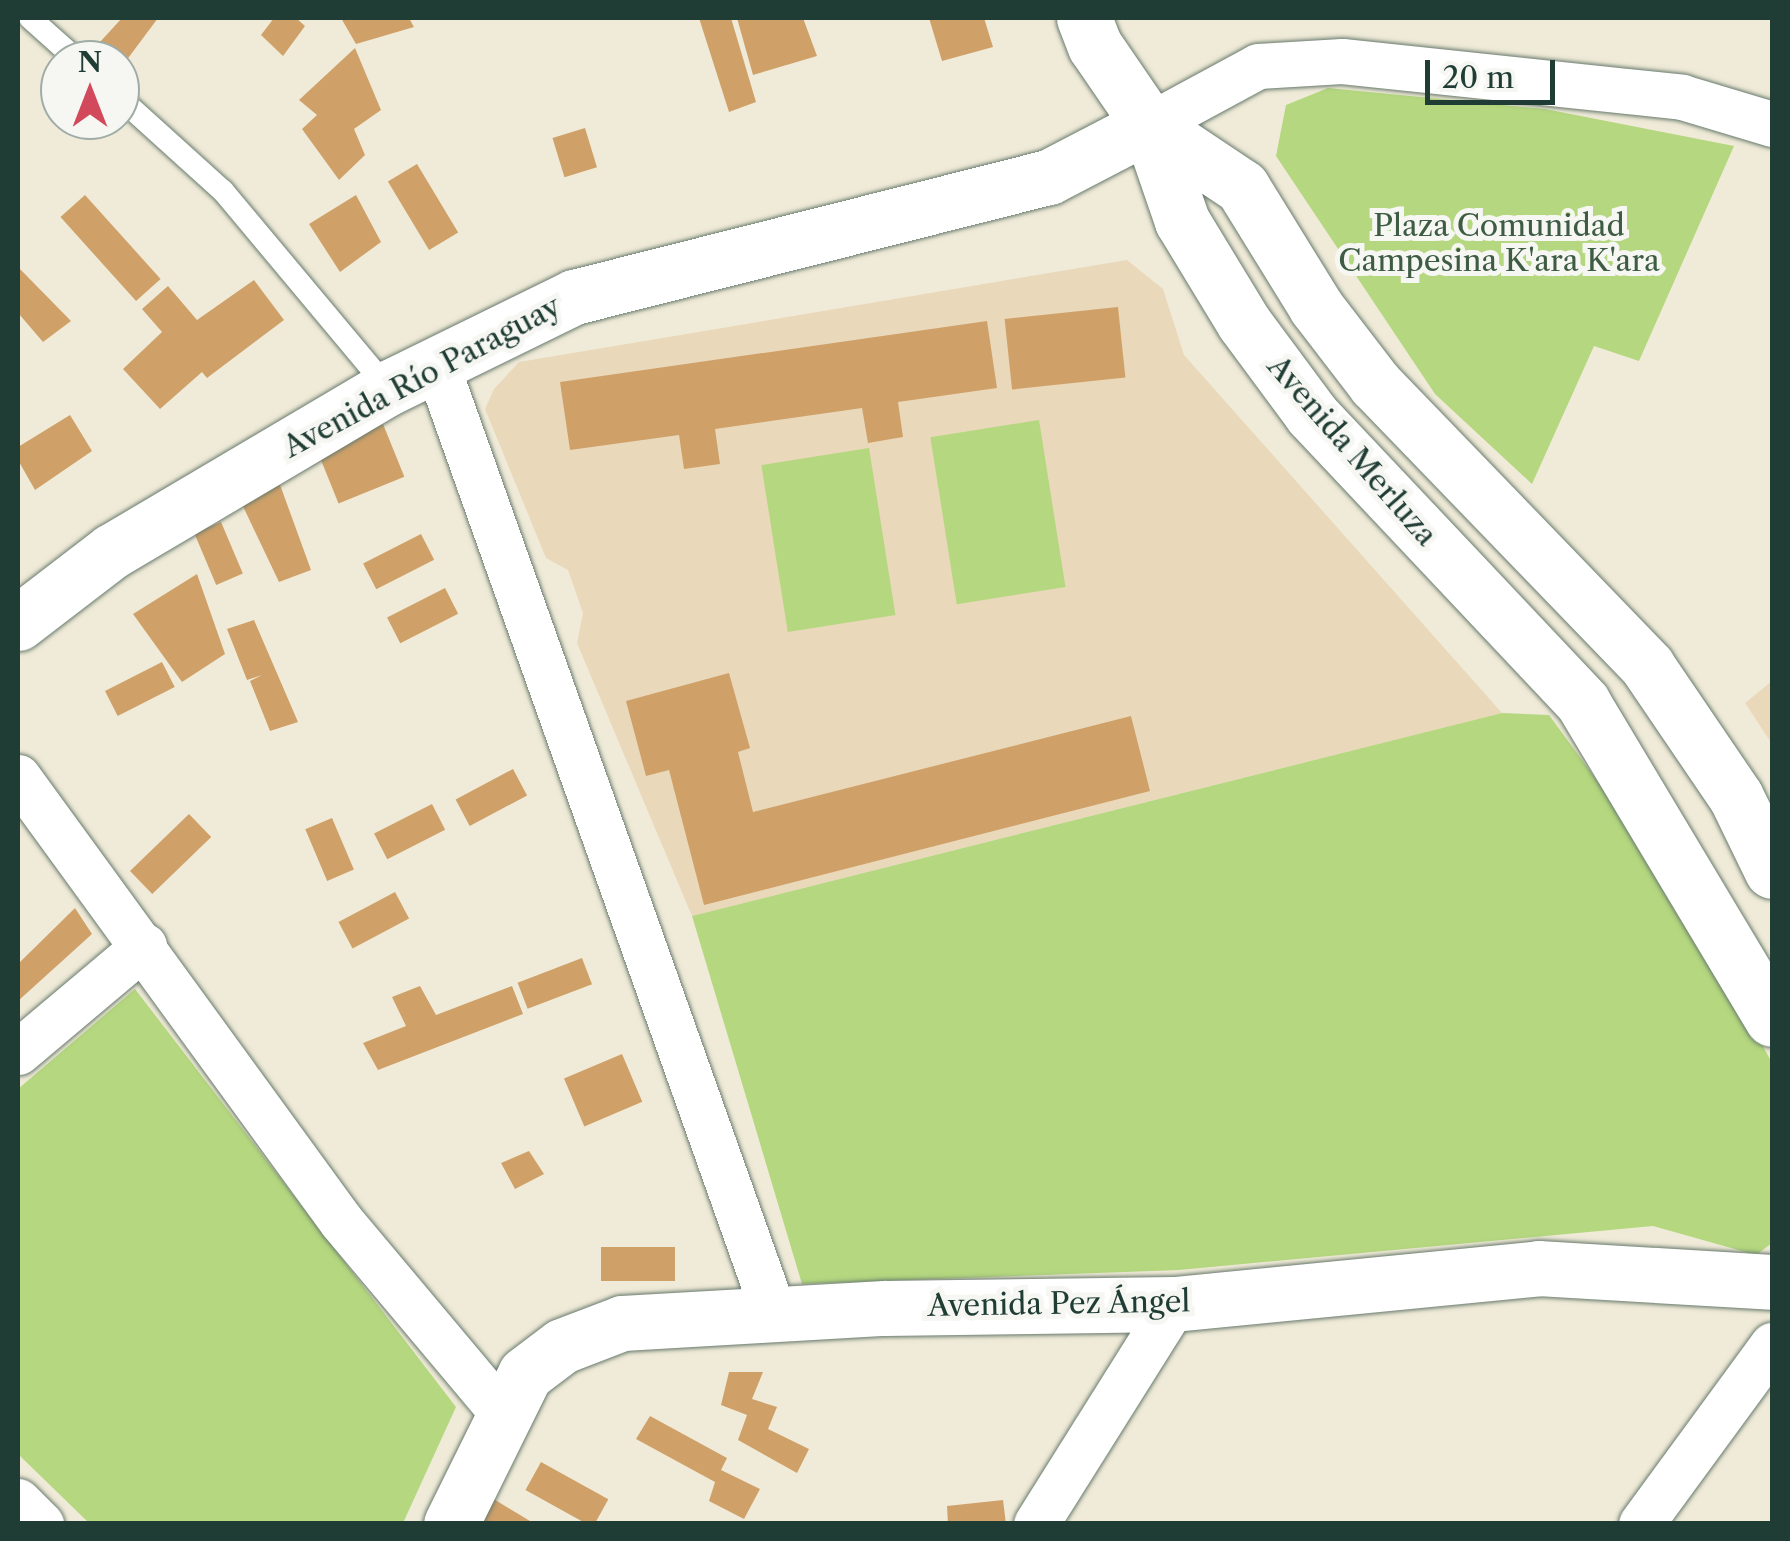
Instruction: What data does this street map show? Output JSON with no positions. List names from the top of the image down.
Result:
{
  "streets": {
    "street": ["Avenida Río Paraguay", "Avenida Merluza", "Avenida Pez Ángel"]
  },
  "crossings": [
    ["Avenida Río Paraguay", "Avenida Merluza"]
  ],
  "parks": ["Plaza Comunidad Campesina K'ara K'ara"],
  "scale_bar": "20 m",
  "north": "top"
}
